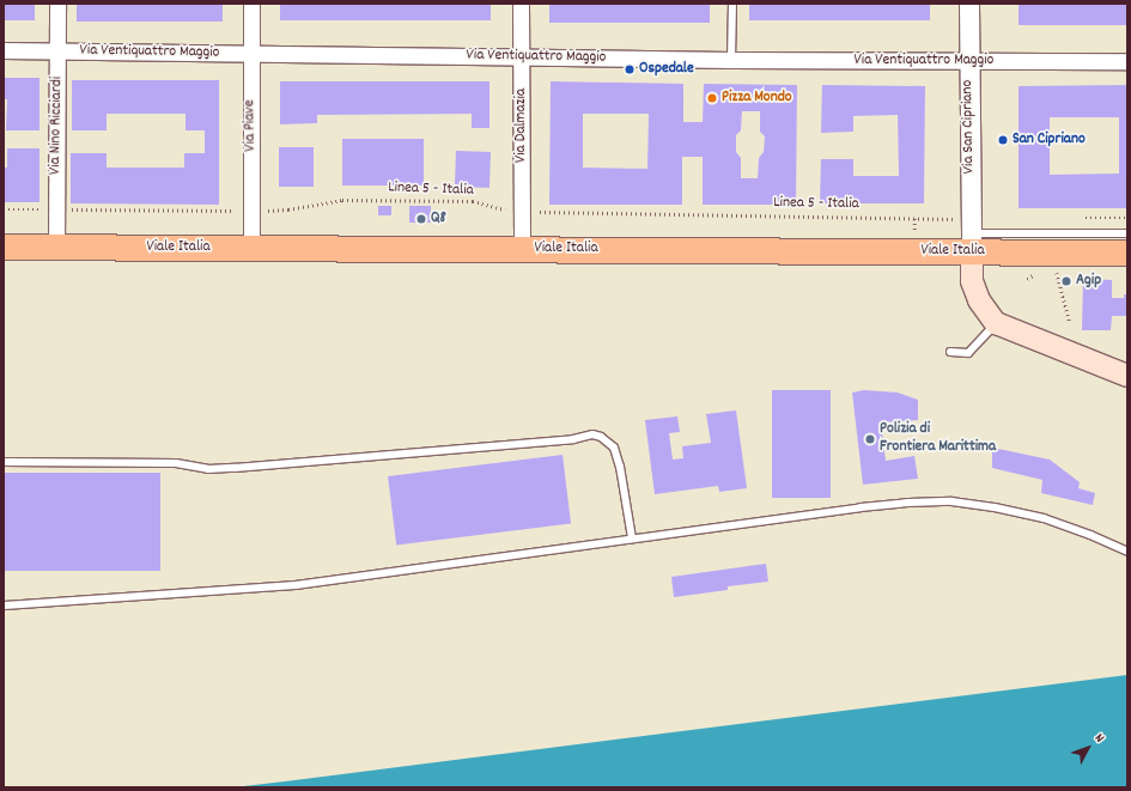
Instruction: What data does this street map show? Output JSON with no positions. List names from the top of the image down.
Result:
{
  "streets": {
    "main road": ["Viale Italia"],
    "street": [
      "Via Ventiquattro Maggio",
      "Via Nino Ricciardi",
      "Via Piave",
      "Via Dalmazia",
      "Via San Cipriano"
    ],
    "path": ["Linea 5 - Italia"]
  },
  "crossings": [
    ["Via Ventiquattro Maggio", "Via Nino Ricciardi"],
    ["Via Ventiquattro Maggio", "Via Piave"],
    ["Via Ventiquattro Maggio", "Via Dalmazia"],
    ["Via Ventiquattro Maggio", "Via San Cipriano"],
    ["Via Nino Ricciardi", "Linea 5 - Italia"],
    ["Via Nino Ricciardi", "Viale Italia"],
    ["Via Piave", "Linea 5 - Italia"],
    ["Via Piave", "Viale Italia"],
    ["Via Dalmazia", "Linea 5 - Italia"],
    ["Via Dalmazia", "Viale Italia"],
    ["Via San Cipriano", "Linea 5 - Italia"],
    ["Via San Cipriano", "Viale Italia"],
    ["Linea 5 - Italia", "Viale Italia"]
  ],
  "places": [
    "Ospedale",
    "Pizza Mondo",
    "San Cipriano",
    "Q8",
    "Agip",
    "Polizia di Frontiera Marittima"
  ],
  "north": "top right"
}
